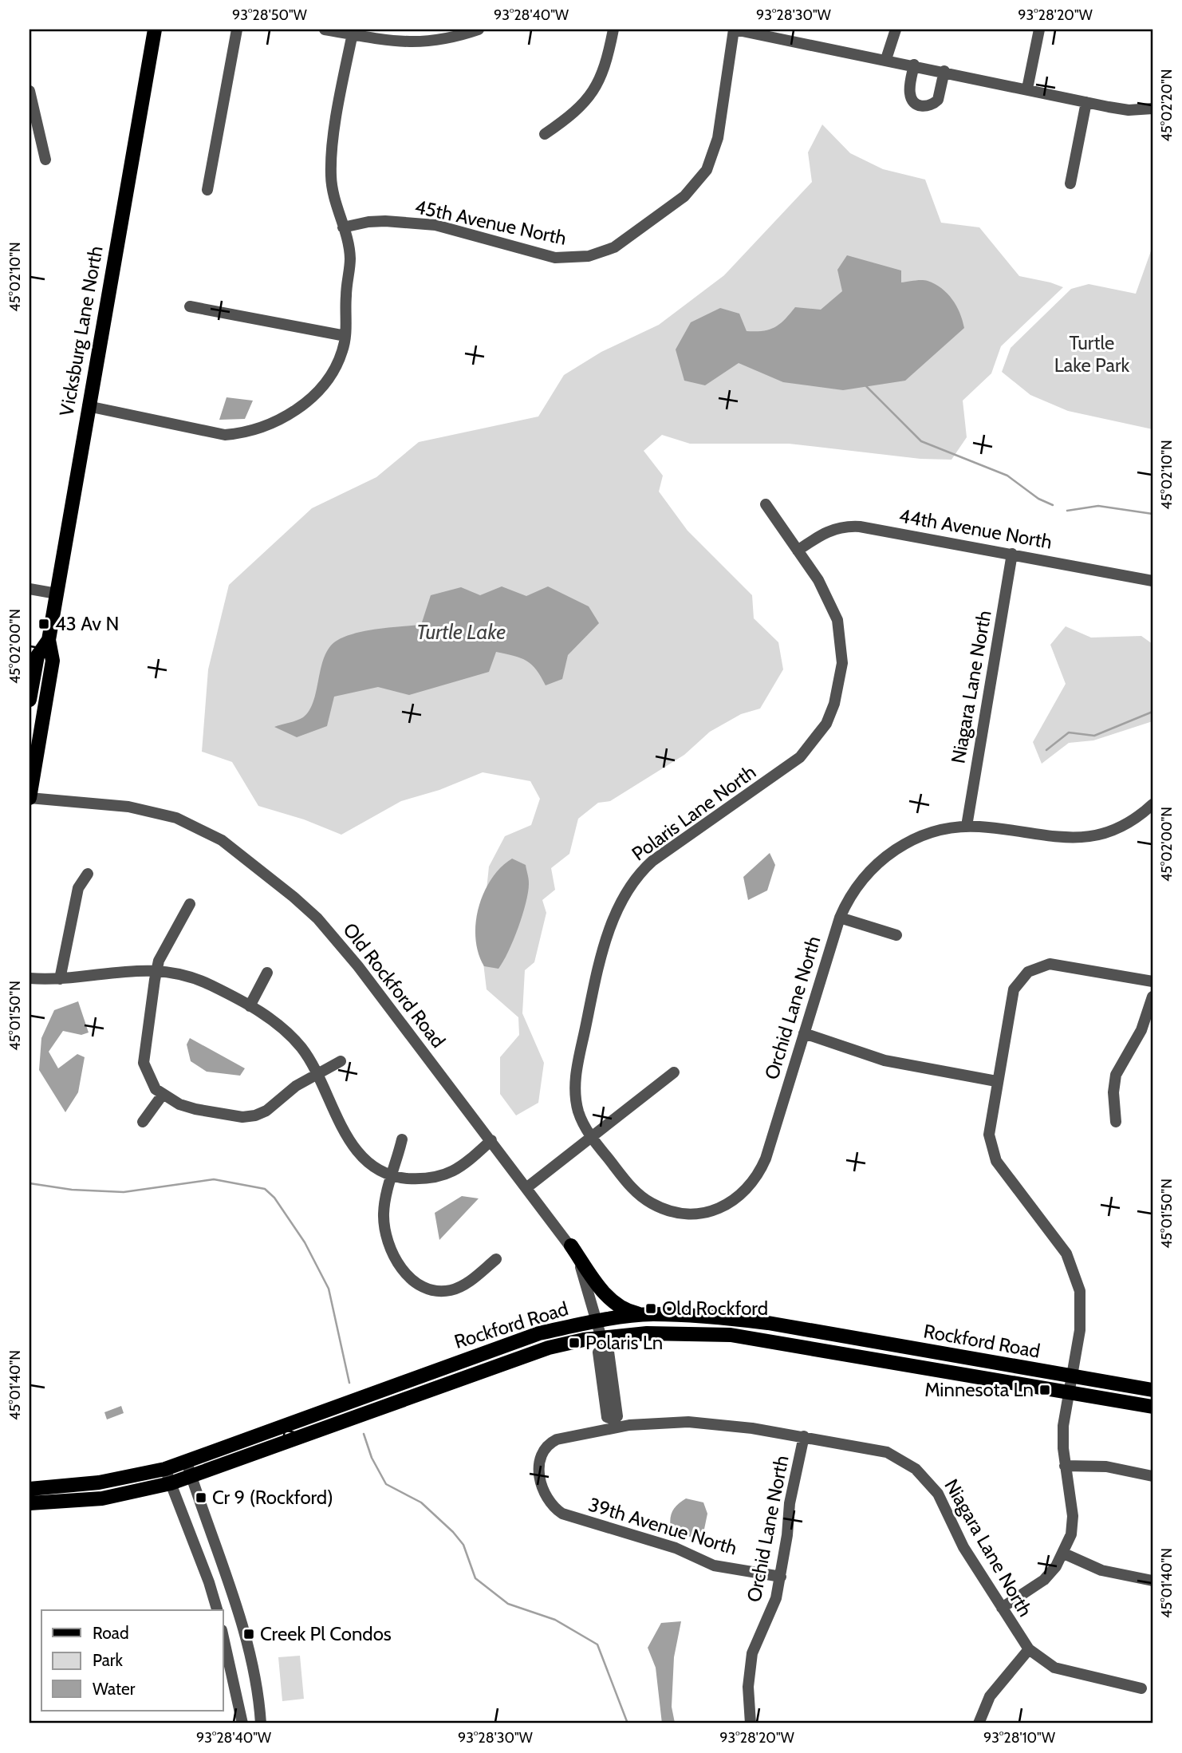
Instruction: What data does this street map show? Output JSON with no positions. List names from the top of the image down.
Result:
{
  "streets": {
    "main road": ["Vicksburg Lane North", "Rockford Road"],
    "street": [
      "45th Avenue North",
      "44th Avenue North",
      "Niagara Lane North",
      "Polaris Lane North",
      "Old Rockford Road",
      "Orchid Lane North",
      "39th Avenue North"
    ]
  },
  "crossings": [
    ["Vicksburg Lane North", "Old Rockford Road"],
    ["44th Avenue North", "Niagara Lane North"],
    ["44th Avenue North", "Polaris Lane North"],
    ["Niagara Lane North", "Old Rockford Road"],
    ["Niagara Lane North", "Orchid Lane North"],
    ["Niagara Lane North", "39th Avenue North"],
    ["Polaris Lane North", "Orchid Lane North"],
    ["Old Rockford Road", "Rockford Road"],
    ["Orchid Lane North", "39th Avenue North"]
  ],
  "water": ["Turtle Lake"],
  "parks": ["Turtle Lake Park"],
  "places": {
    "transit": [
      "43 Av N",
      "Old Rockford",
      "Polaris Ln",
      "Minnesota Ln",
      "Cr 9 (Rockford)",
      "Creek Pl Condos"
    ]
  },
  "legend": ["Road", "Park", "Water"],
  "coordinates": [
    "93°28'50\"W",
    "93°28'40\"W",
    "93°28'30\"W",
    "93°28'20\"W",
    "45°02'20\"N",
    "45°02'10\"N",
    "45°02'00\"N",
    "45°01'50\"N",
    "45°01'40\"N",
    "93°28'10\"W"
  ]
}
